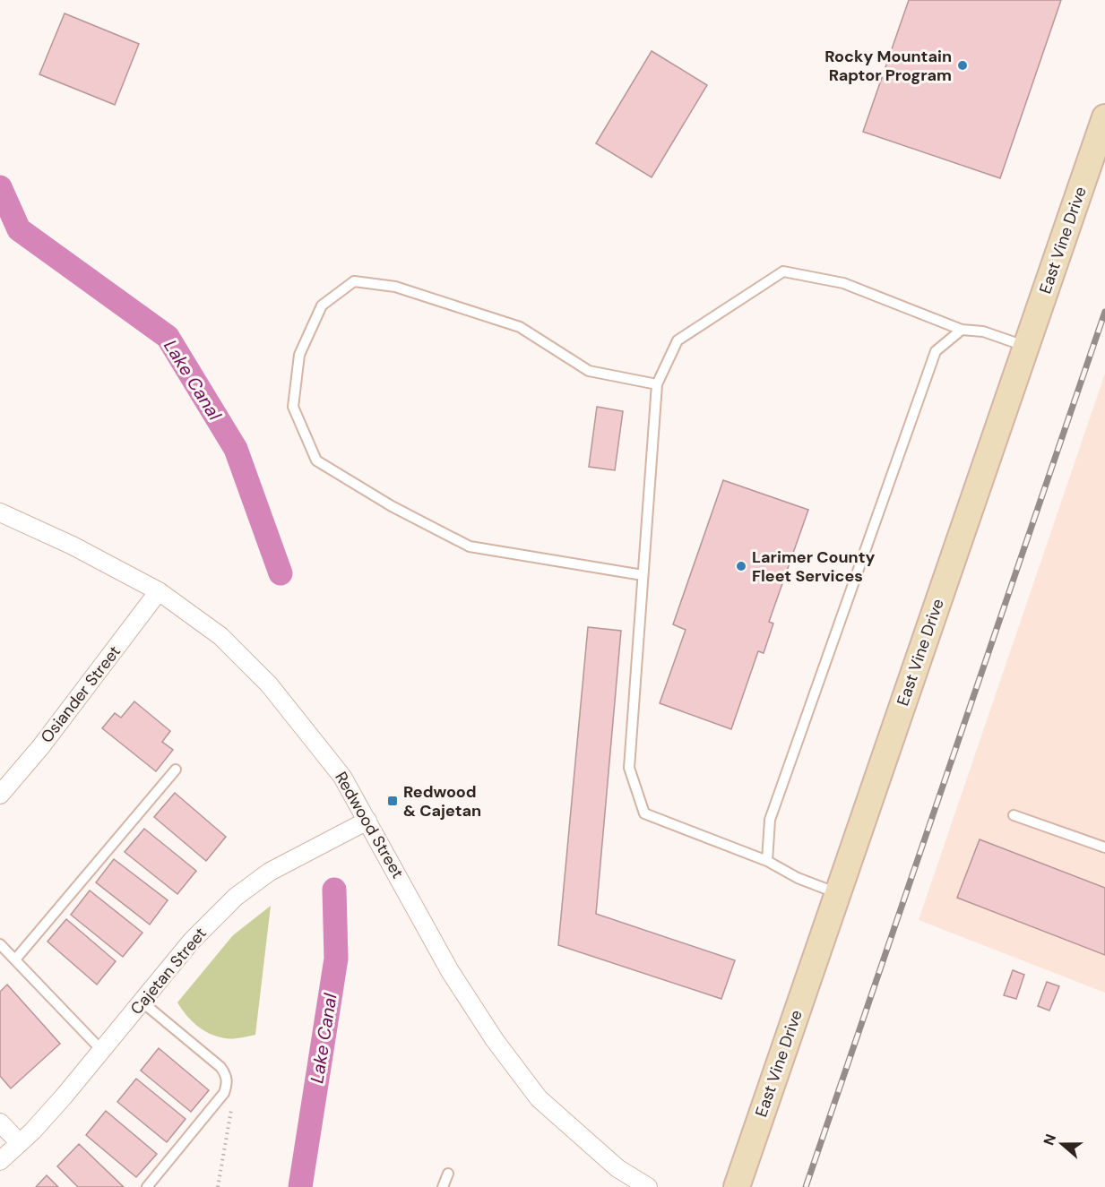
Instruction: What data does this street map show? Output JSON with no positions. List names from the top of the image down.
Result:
{
  "streets": {
    "main road": ["East Vine Drive"],
    "street": ["Osiander Street", "Redwood Street", "Cajetan Street"]
  },
  "crossings": [
    ["Osiander Street", "Redwood Street"],
    ["Redwood Street", "Cajetan Street"]
  ],
  "water": ["Lake Canal"],
  "places": {
    "other": ["Rocky Mountain Raptor Program", "Larimer County Fleet Services"],
    "transit": ["Redwood & Cajetan"]
  },
  "north": "left"
}
